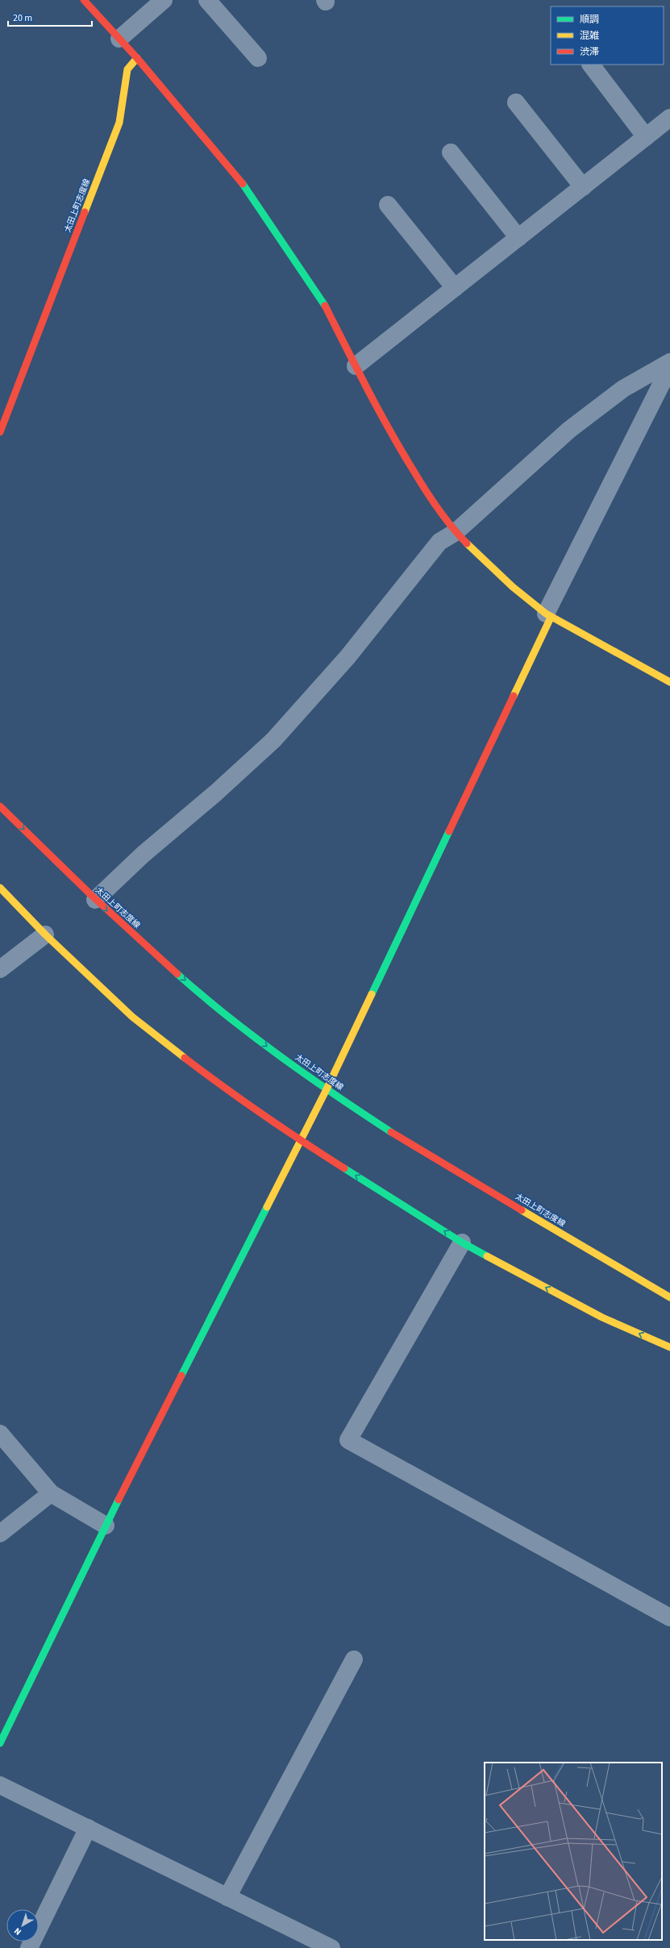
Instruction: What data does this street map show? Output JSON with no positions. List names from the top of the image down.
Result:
{
  "streets": {
    "main road": ["太田上町志度線"]
  },
  "legend": ["順調", "混雑", "渋滞"],
  "scale_bar": "20 m",
  "north": "bottom left"
}
